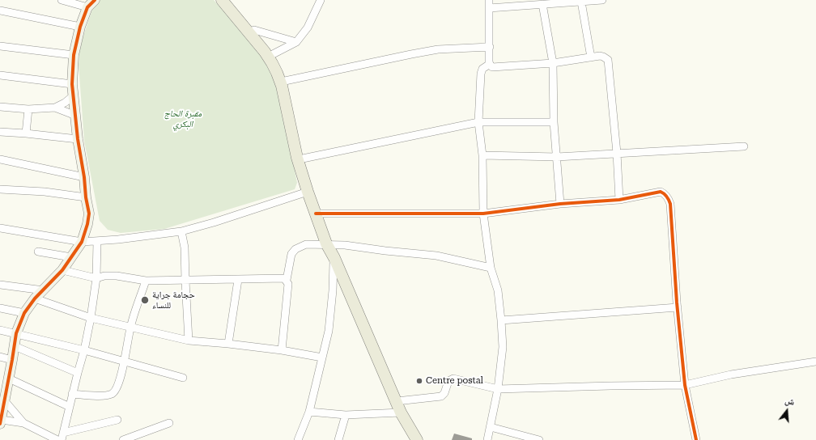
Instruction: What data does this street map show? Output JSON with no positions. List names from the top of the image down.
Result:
{
  "parks": ["مقبرة الحاج البكري"],
  "places": ["حجامة جراية للنساء", "Centre postal"],
  "north": "top"
}
